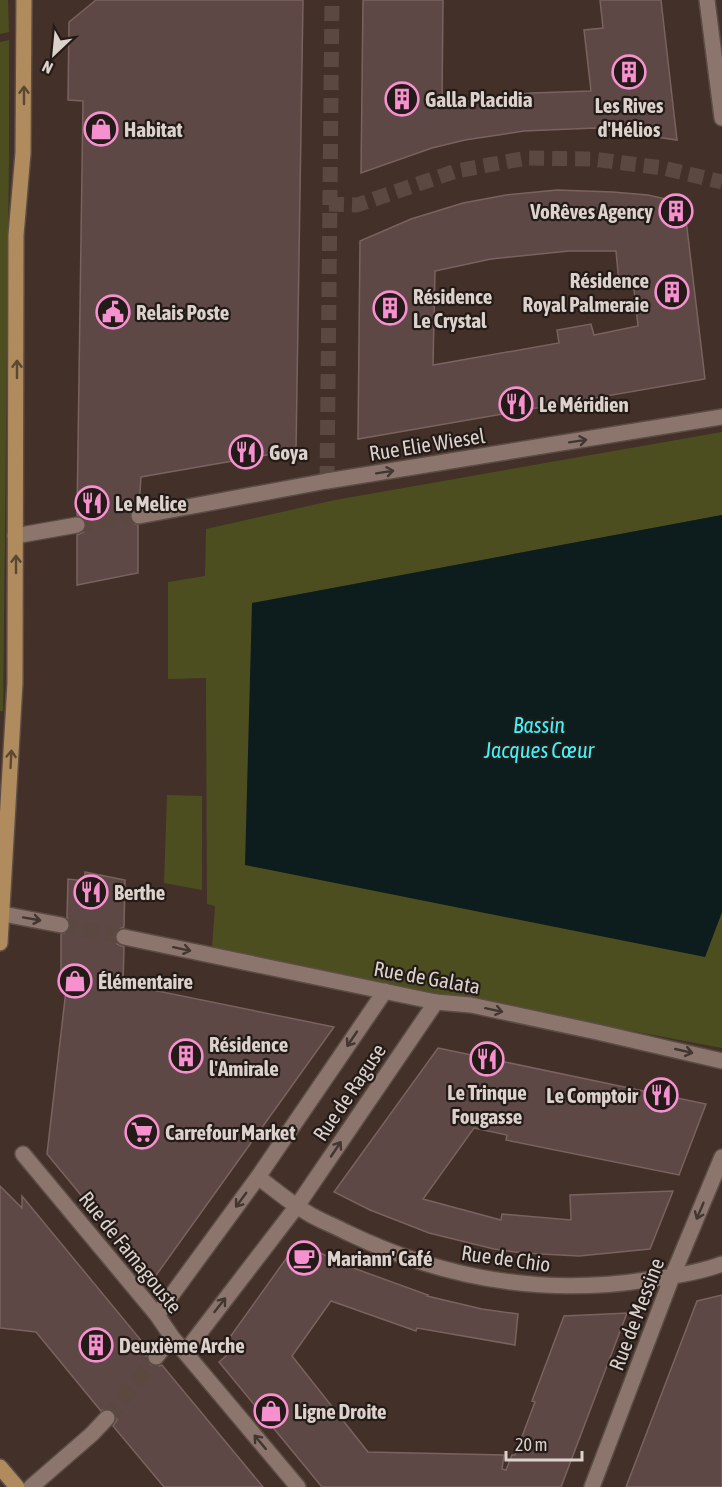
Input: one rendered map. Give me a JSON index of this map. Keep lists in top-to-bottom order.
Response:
{
  "streets": {
    "street": [
      "Rue Elie Wiesel",
      "Rue de Galata",
      "Rue de Raguse",
      "Rue de Famagouste",
      "Rue de Chio",
      "Rue de Messine"
    ]
  },
  "crossings": [
    ["Rue de Galata", "Rue de Raguse"],
    ["Rue de Raguse", "Rue de Famagouste"],
    ["Rue de Raguse", "Rue de Chio"],
    ["Rue de Chio", "Rue de Messine"]
  ],
  "one_way": [
    "Rue Elie Wiesel",
    "Rue de Galata",
    "Rue de Famagouste",
    "Rue de Messine"
  ],
  "water": ["Bassin Jacques Cœur"],
  "places": {
    "building": [
      "Les Rives d'Hélios",
      "Galla Placidia",
      "VoRêves Agency",
      "Résidence Royal Palmeraie",
      "Résidence Le Crystal",
      "Résidence l'Amirale",
      "Deuxième Arche"
    ],
    "shop": ["Habitat", "Élémentaire", "Ligne Droite"],
    "public building": ["Relais Poste"],
    "restaurant": [
      "Le Méridien",
      "Goya",
      "Le Melice",
      "Berthe",
      "Le Trinque Fougasse",
      "Le Comptoir"
    ],
    "supermarket": ["Carrefour Market"],
    "cafe": ["Mariann' Café"]
  },
  "scale_bar": "20 m",
  "north": "bottom left"
}
